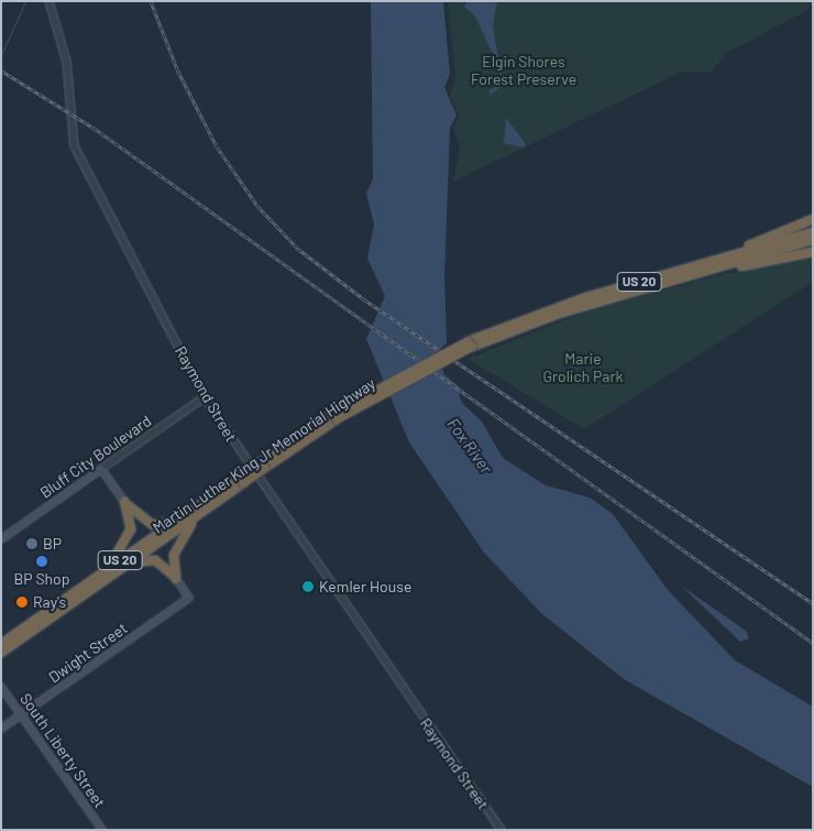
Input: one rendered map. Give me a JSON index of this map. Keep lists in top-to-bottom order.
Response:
{
  "streets": {
    "highway": ["US 20", "Martin Luther King Jr Memorial Highway"],
    "main road": ["Bluff City Boulevard", "Dwight Street", "South Liberty Street"],
    "street": ["Raymond Street"]
  },
  "crossings": [
    ["Raymond Street", "Bluff City Boulevard"],
    ["Dwight Street", "South Liberty Street"]
  ],
  "water": ["Fox River"],
  "parks": ["Elgin Shores Forest Preserve", "Marie Grolich Park"],
  "places": [
    "BP",
    "BP Shop",
    "Kemler House",
    "Ray's"
  ]
}
